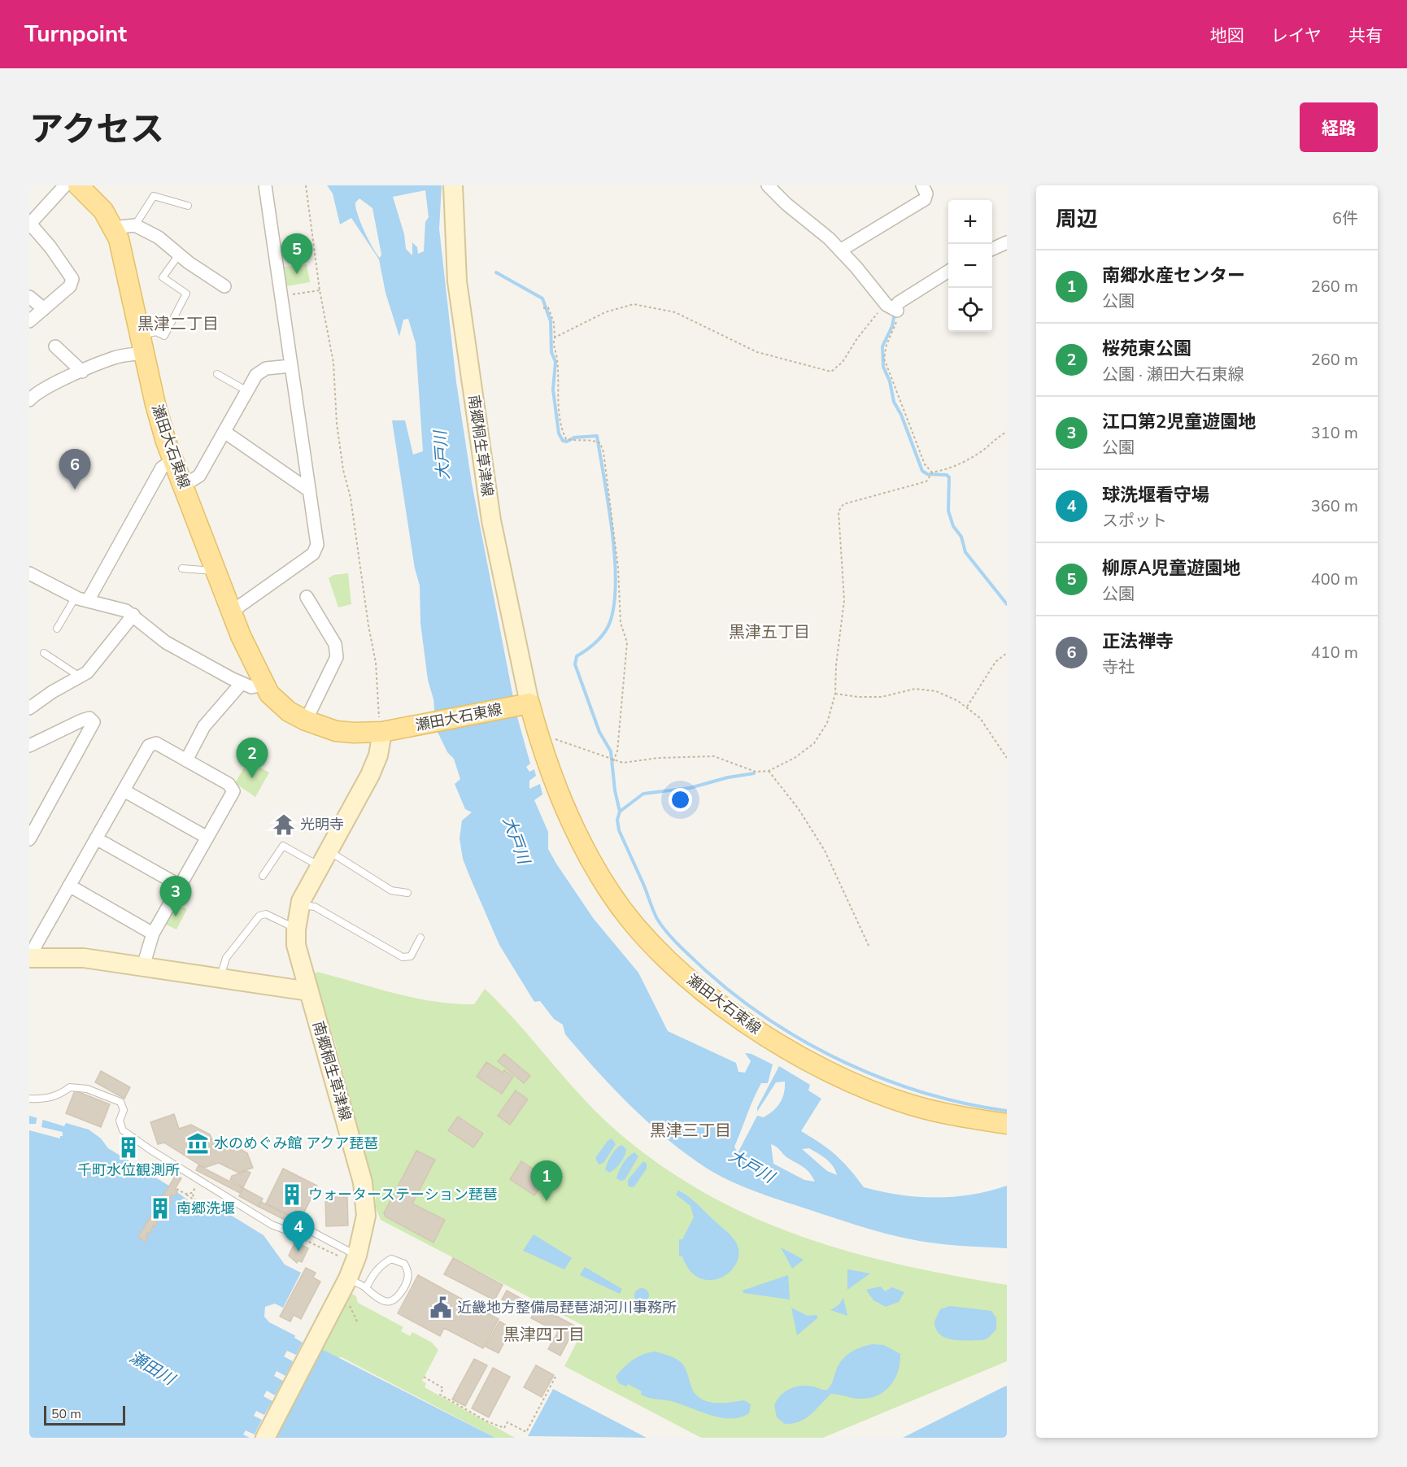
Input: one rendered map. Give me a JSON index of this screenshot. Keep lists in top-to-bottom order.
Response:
{
  "streets": {
    "main road": ["南郷桐生草津線", "瀬田大石東線"]
  },
  "crossings": [
    ["南郷桐生草津線", "瀬田大石東線"]
  ],
  "districts": [
    "黒津二丁目",
    "黒津五丁目",
    "黒津三丁目",
    "黒津四丁目"
  ],
  "water": ["大戸川", "瀬田川"],
  "places": {
    "temple": ["光明寺"],
    "museum": ["水のめぐみ館 アクア琵琶"],
    "building": ["千町水位観測所", "ウォーターステーション琵琶", "南郷洗堰"],
    "public building": ["近畿地方整備局琵琶湖河川事務所"]
  },
  "scale_bar": "50 m",
  "page": {
    "header": "Turnpoint",
    "nav": ["地図", "レイヤ", "共有"],
    "title": "アクセス",
    "buttons": "経路",
    "heading": ["周辺", "6件"],
    "map_buttons": ["+", "−"],
    "pins": [
      "5",
      "6",
      "2",
      "3",
      "1",
      "4"
    ],
    "list": [
      {
        "mark": "1",
        "name": "南郷水産センター",
        "note": "公園",
        "value": "260 m"
      },
      {
        "mark": "2",
        "name": "桜苑東公園",
        "note": "公園 · 瀬田大石東線",
        "value": "260 m"
      },
      {
        "mark": "3",
        "name": "江口第2児童遊園地",
        "note": "公園",
        "value": "310 m"
      },
      {
        "mark": "4",
        "name": "球洗堰看守場",
        "note": "スポット",
        "value": "360 m"
      },
      {
        "mark": "5",
        "name": "柳原A児童遊園地",
        "note": "公園",
        "value": "400 m"
      },
      {
        "mark": "6",
        "name": "正法禅寺",
        "note": "寺社",
        "value": "410 m"
      }
    ],
    "scale": "50 m"
  }
}
